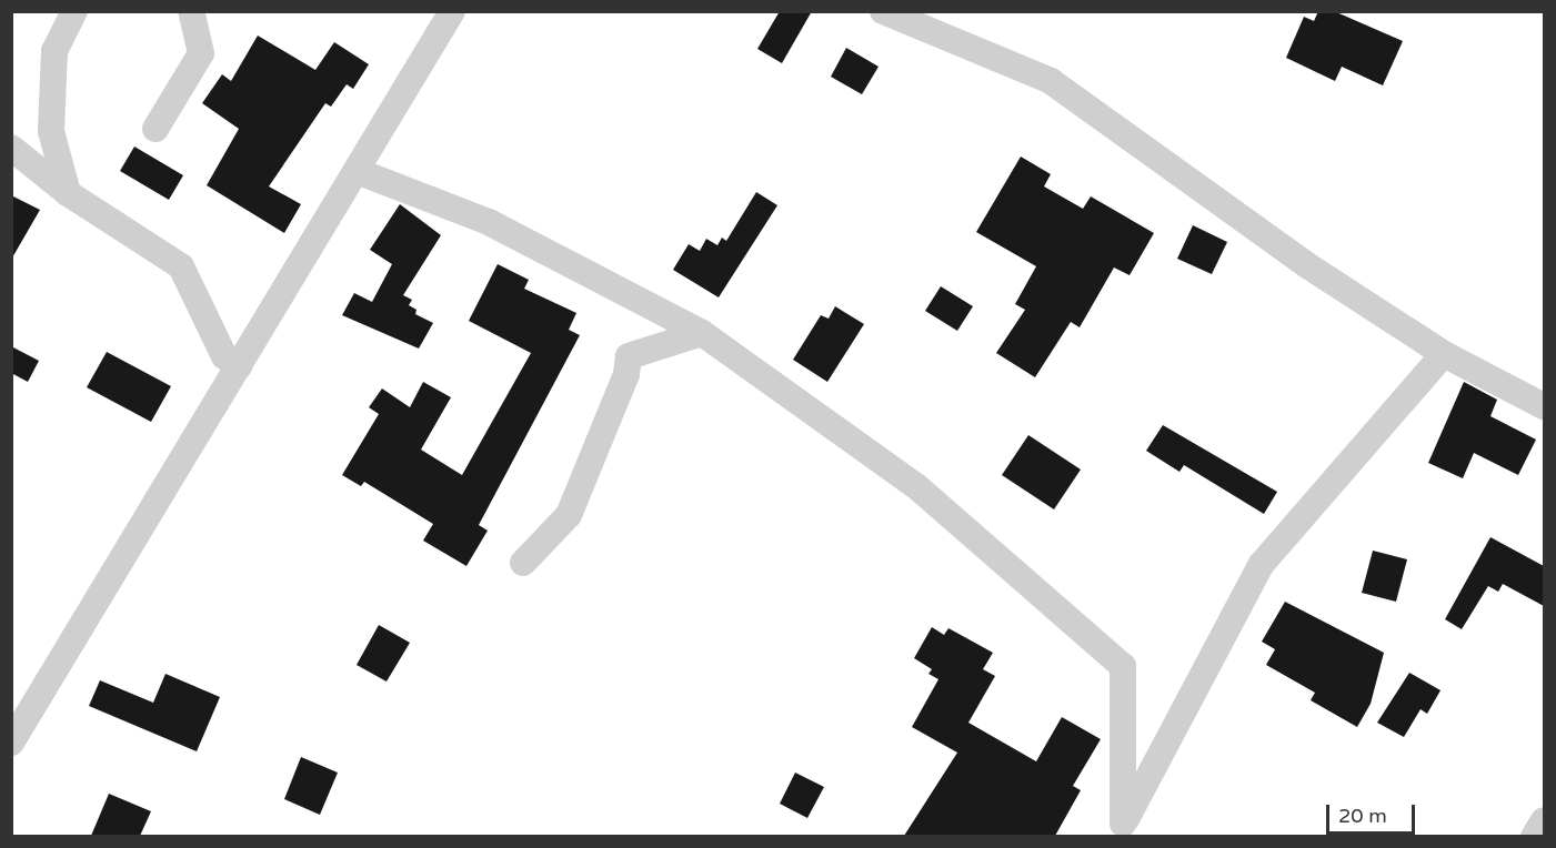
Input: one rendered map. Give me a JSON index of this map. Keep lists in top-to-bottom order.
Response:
{
  "scale_bar": "20 m"
}
